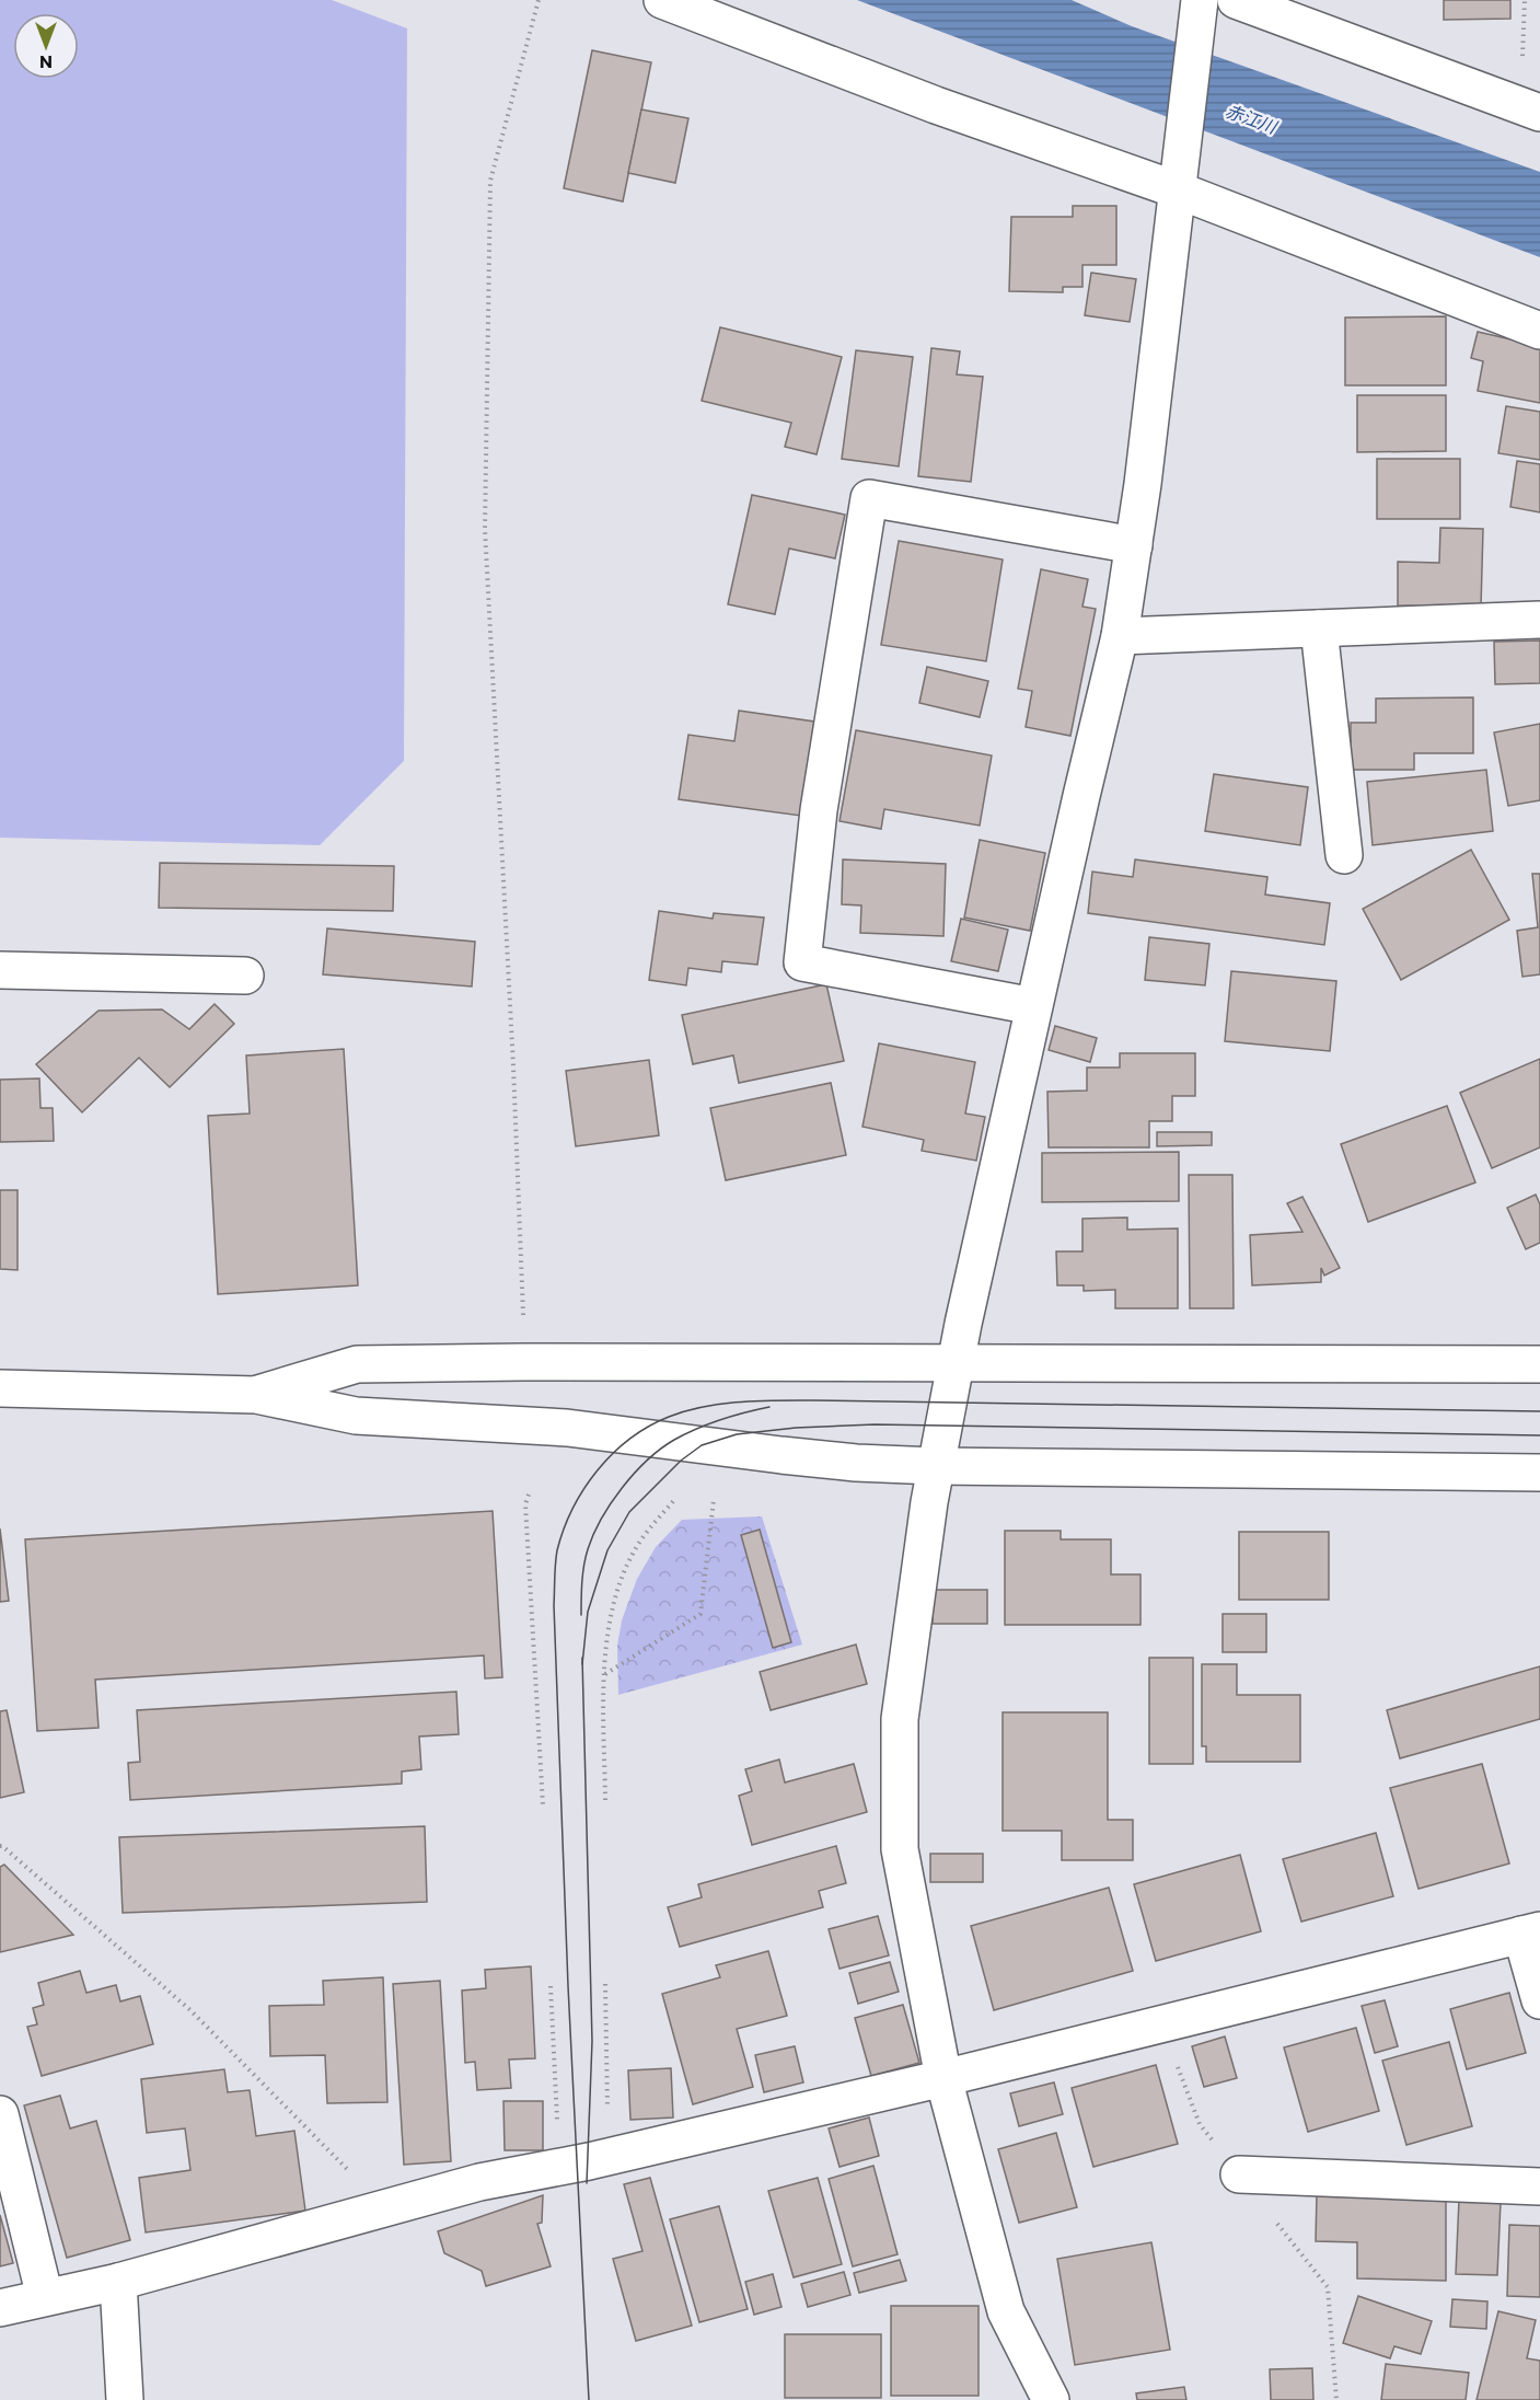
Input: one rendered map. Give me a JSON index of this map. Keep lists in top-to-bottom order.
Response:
{
  "water": ["赤江川"],
  "north": "bottom"
}
